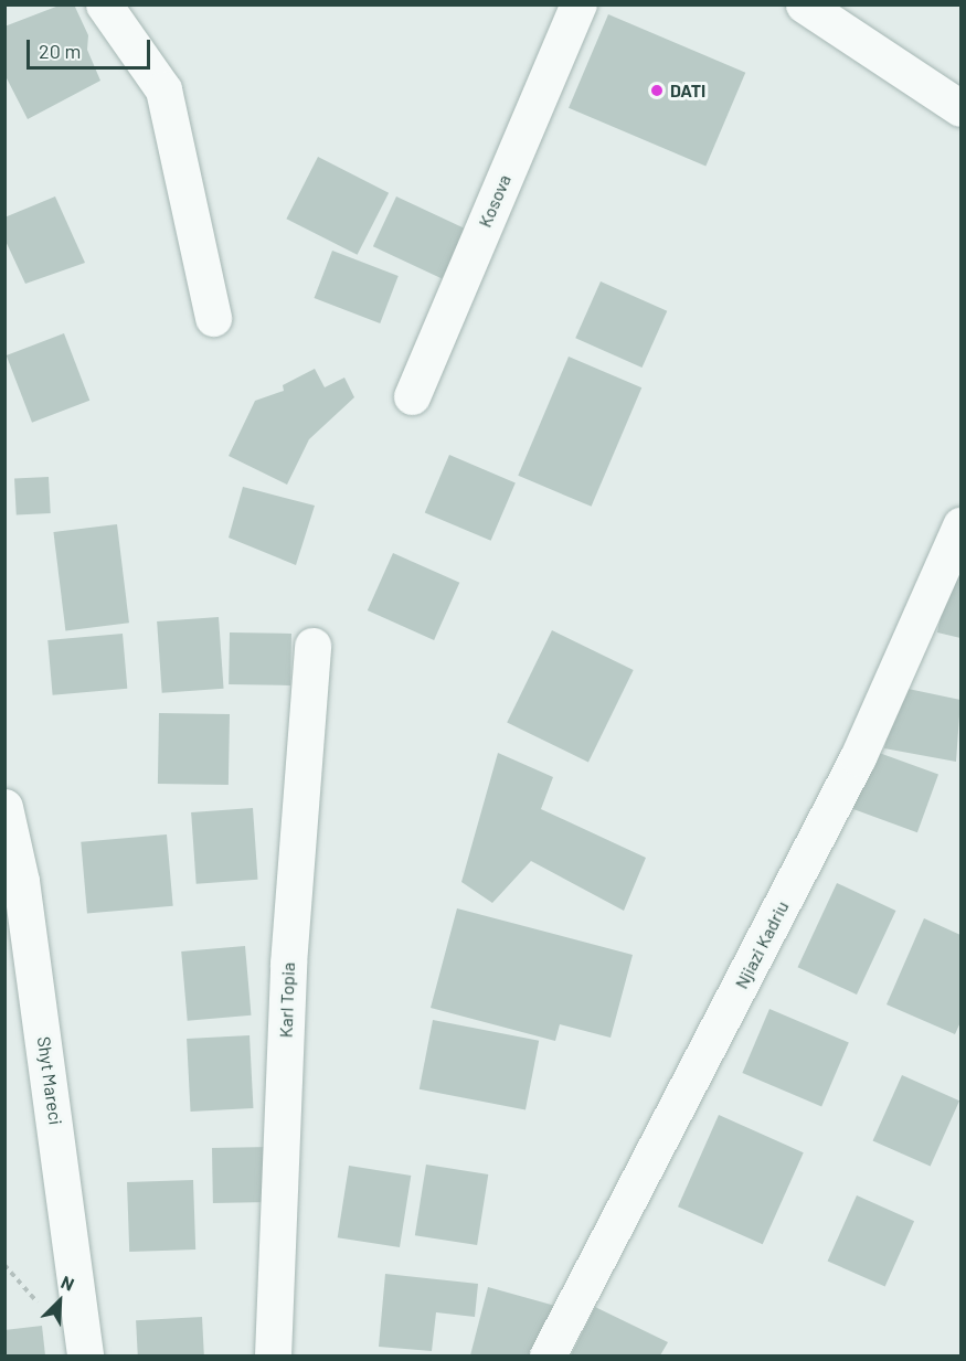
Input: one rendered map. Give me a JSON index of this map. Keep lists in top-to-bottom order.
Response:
{
  "streets": {
    "street": [
      "Kosova",
      "Njiazi Kadriu",
      "Karl Topia",
      "Shyt Mareci"
    ]
  },
  "places": ["DATI"],
  "scale_bar": "20 m",
  "north": "top right"
}
